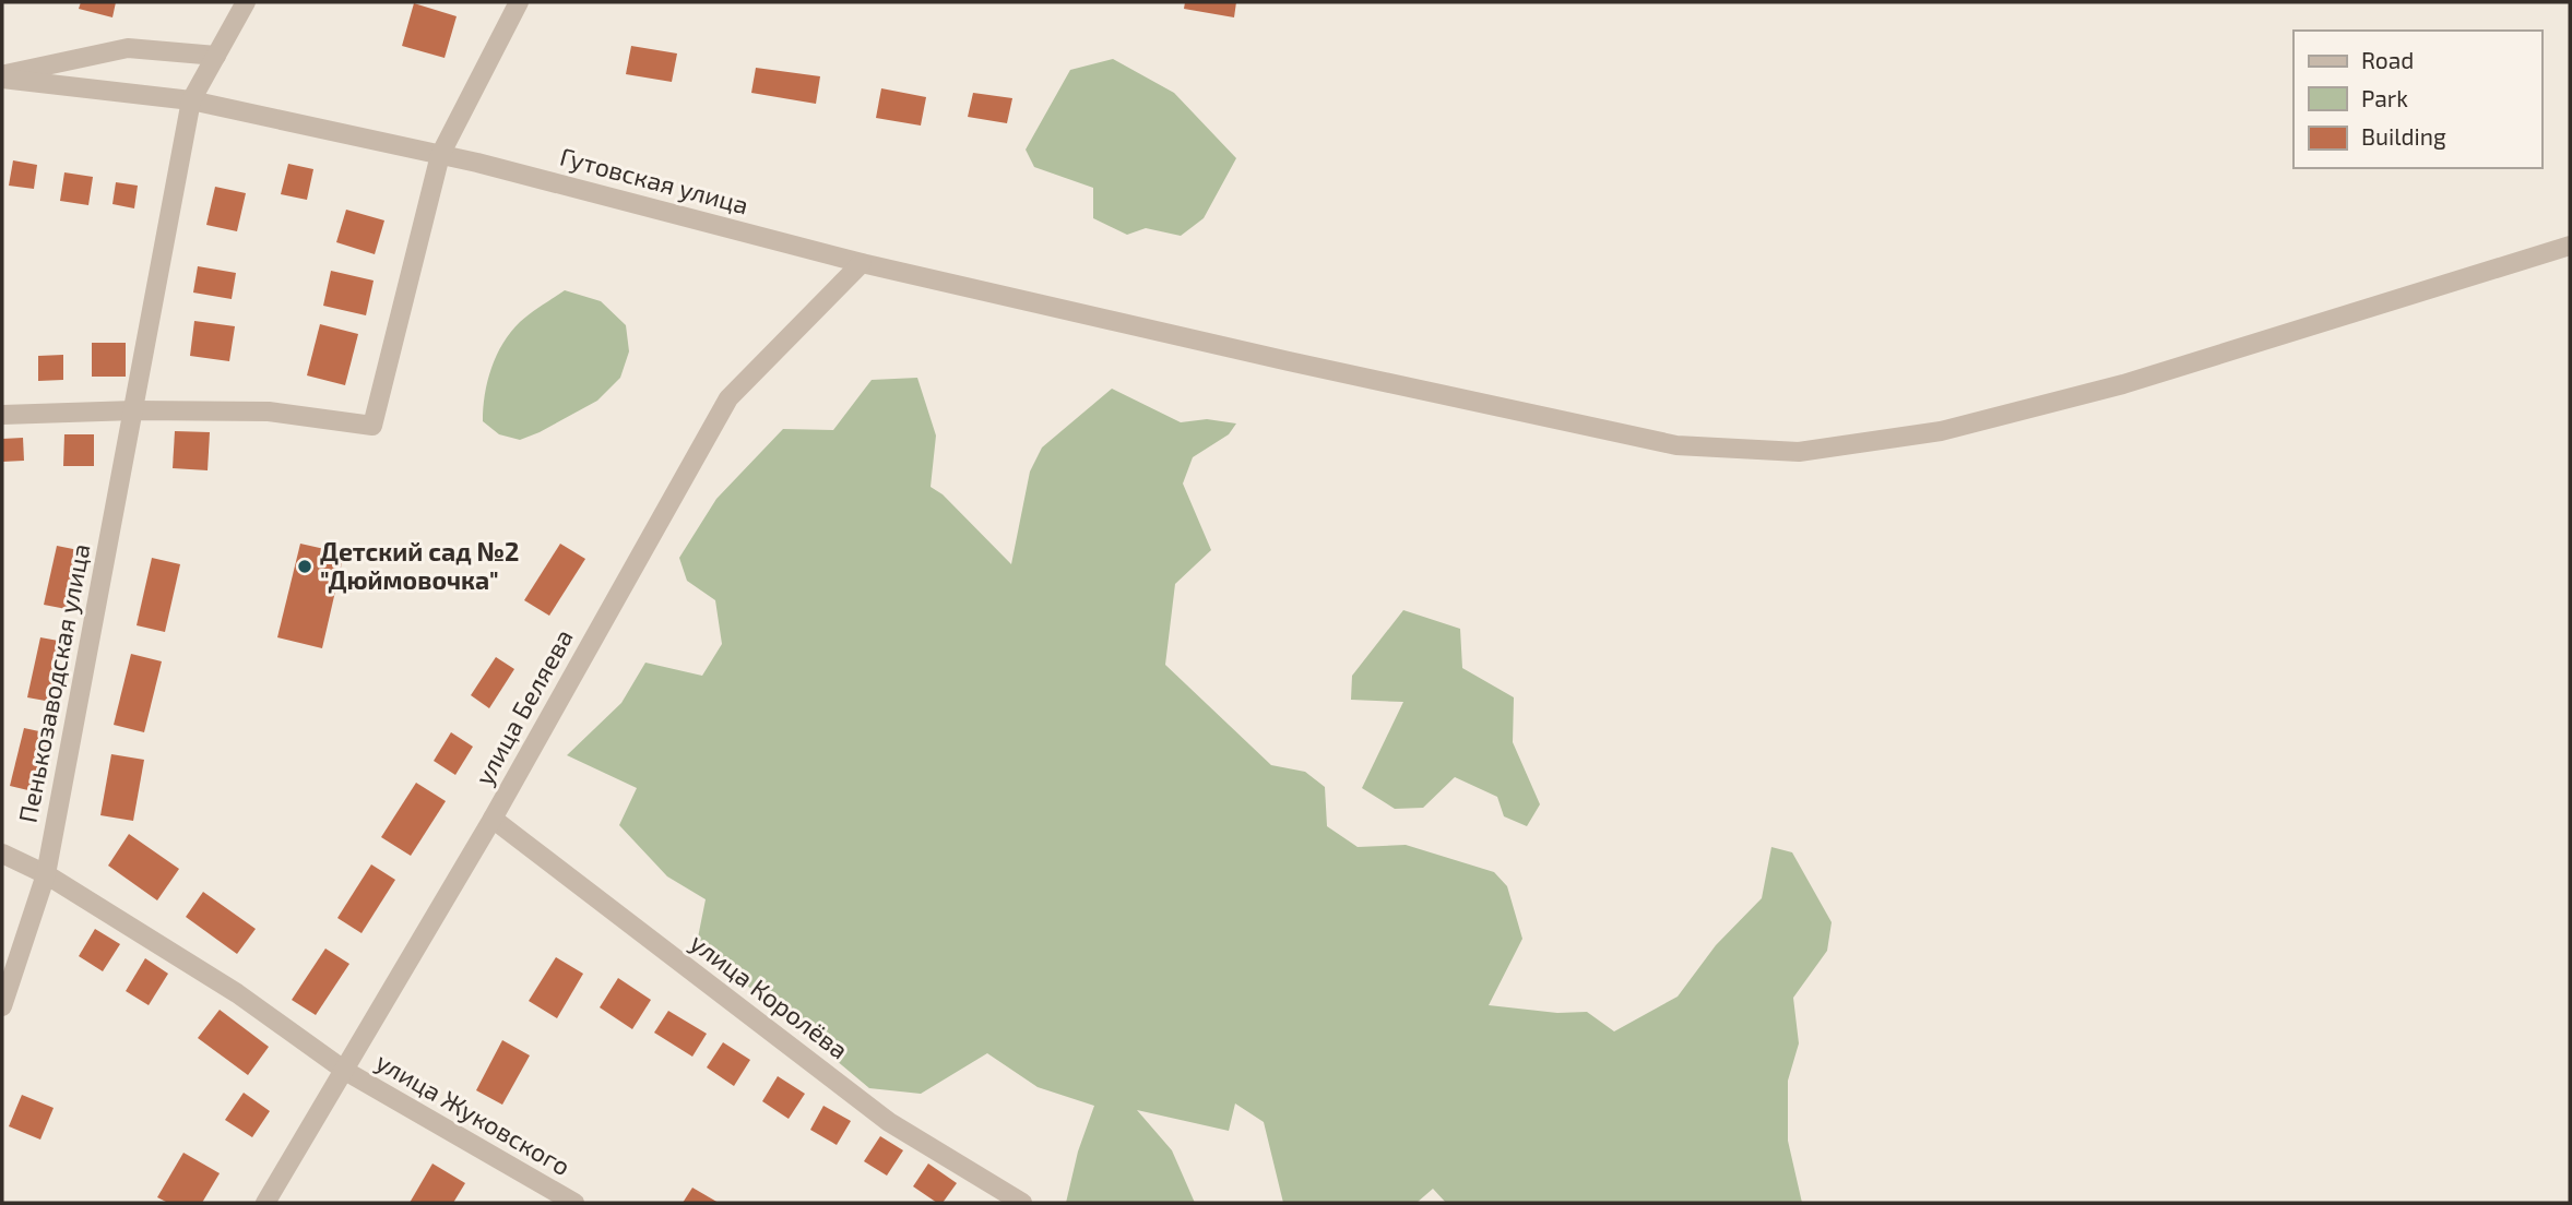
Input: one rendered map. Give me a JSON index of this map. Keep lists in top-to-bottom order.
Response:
{
  "streets": {
    "street": [
      "Гутовская улица",
      "Пенькозаводская улица",
      "улица Беляева",
      "улица Королёва",
      "улица Жуковского"
    ]
  },
  "crossings": [
    ["Гутовская улица", "Пенькозаводская улица"],
    ["Гутовская улица", "улица Беляева"],
    ["Пенькозаводская улица", "улица Жуковского"],
    ["улица Беляева", "улица Королёва"],
    ["улица Беляева", "улица Жуковского"]
  ],
  "places": ["Детский сад №2 \"Дюймовочка\""],
  "legend": ["Road", "Park", "Building"]
}
